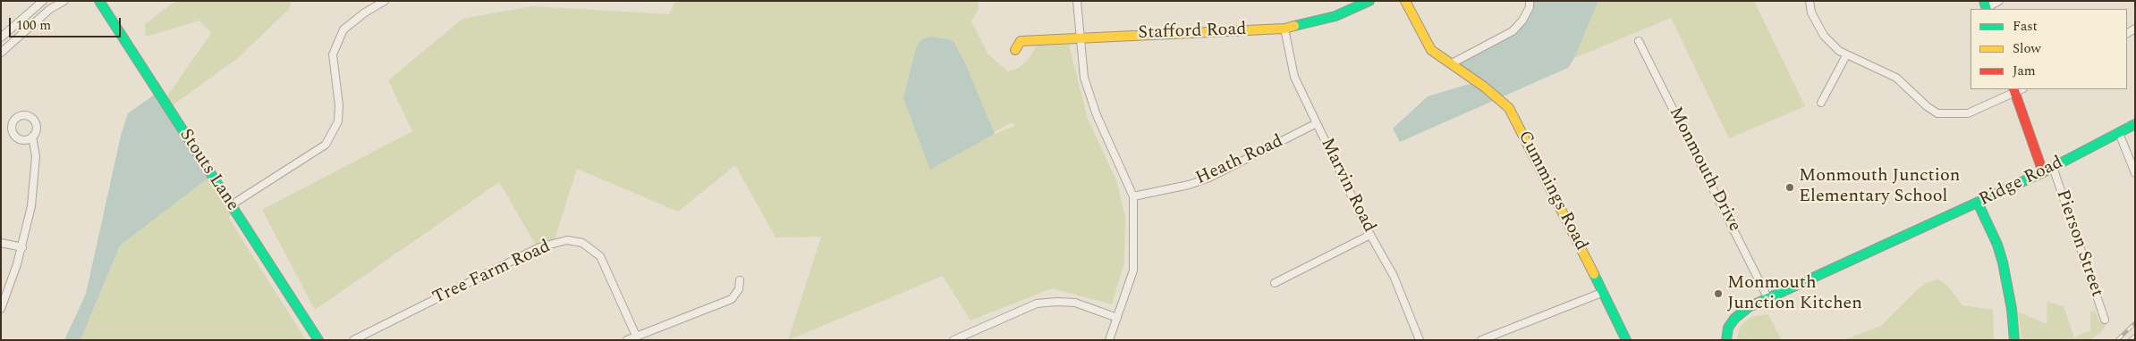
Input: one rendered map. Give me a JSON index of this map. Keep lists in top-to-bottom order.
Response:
{
  "streets": {
    "street": [
      "Stafford Road",
      "Heath Road",
      "Monmouth Drive",
      "Stouts Lane",
      "Ridge Road",
      "Marvin Road",
      "Cummings Road",
      "Pierson Street",
      "Tree Farm Road"
    ]
  },
  "crossings": [
    ["Stafford Road", "Marvin Road"],
    ["Heath Road", "Marvin Road"],
    ["Monmouth Drive", "Ridge Road"],
    ["Ridge Road", "Pierson Street"]
  ],
  "places": ["Monmouth Junction Elementary School", "Monmouth Junction Kitchen"],
  "legend": ["Fast", "Slow", "Jam"],
  "scale_bar": "100 m"
}
